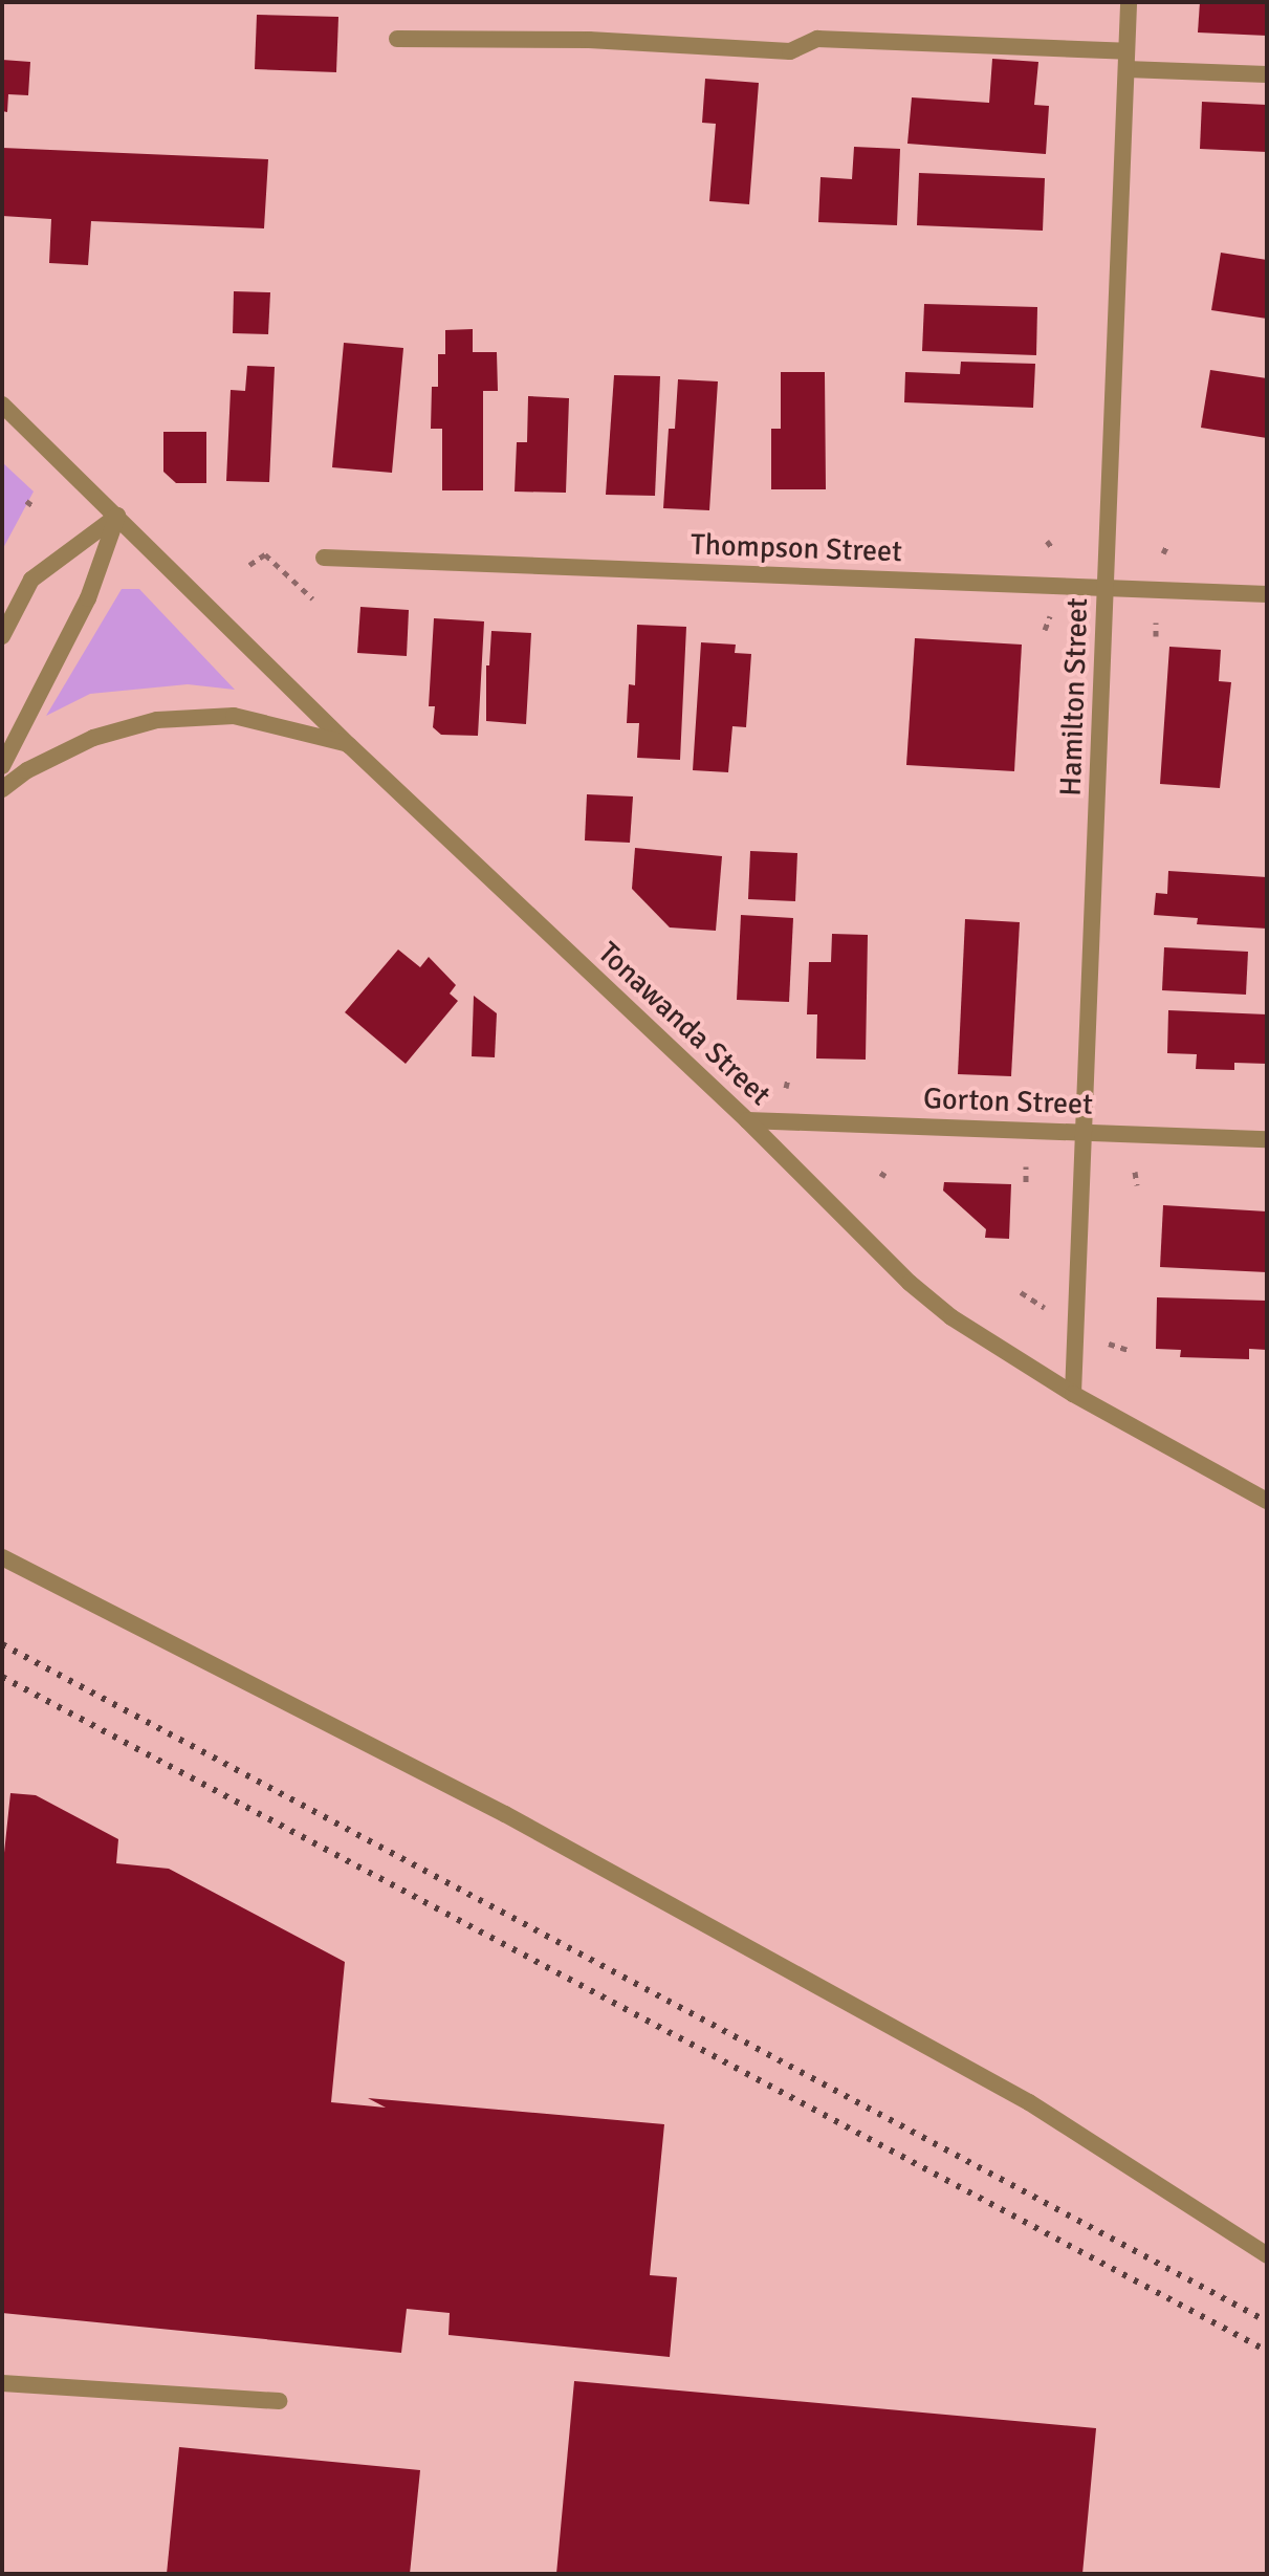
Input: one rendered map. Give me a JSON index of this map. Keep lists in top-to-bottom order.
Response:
{
  "streets": {
    "street": [
      "Thompson Street",
      "Hamilton Street",
      "Tonawanda Street",
      "Gorton Street"
    ]
  },
  "crossings": [
    ["Thompson Street", "Hamilton Street"],
    ["Hamilton Street", "Tonawanda Street"],
    ["Hamilton Street", "Gorton Street"],
    ["Tonawanda Street", "Gorton Street"]
  ]
}
